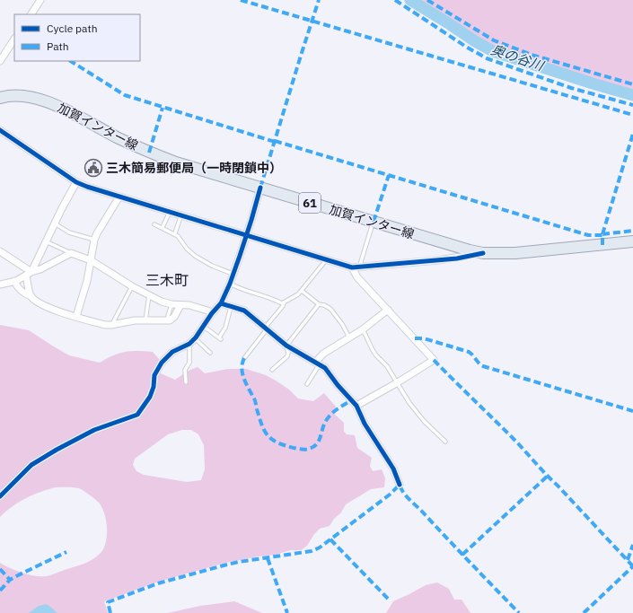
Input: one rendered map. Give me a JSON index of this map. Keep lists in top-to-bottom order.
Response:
{
  "streets": {
    "main road": ["加賀インター線", "61"]
  },
  "districts": ["三木町"],
  "water": ["奥の谷川"],
  "places": {
    "public building": ["三木簡易郵便局（一時閉鎖中）"]
  },
  "legend": ["Cycle path", "Path"]
}
